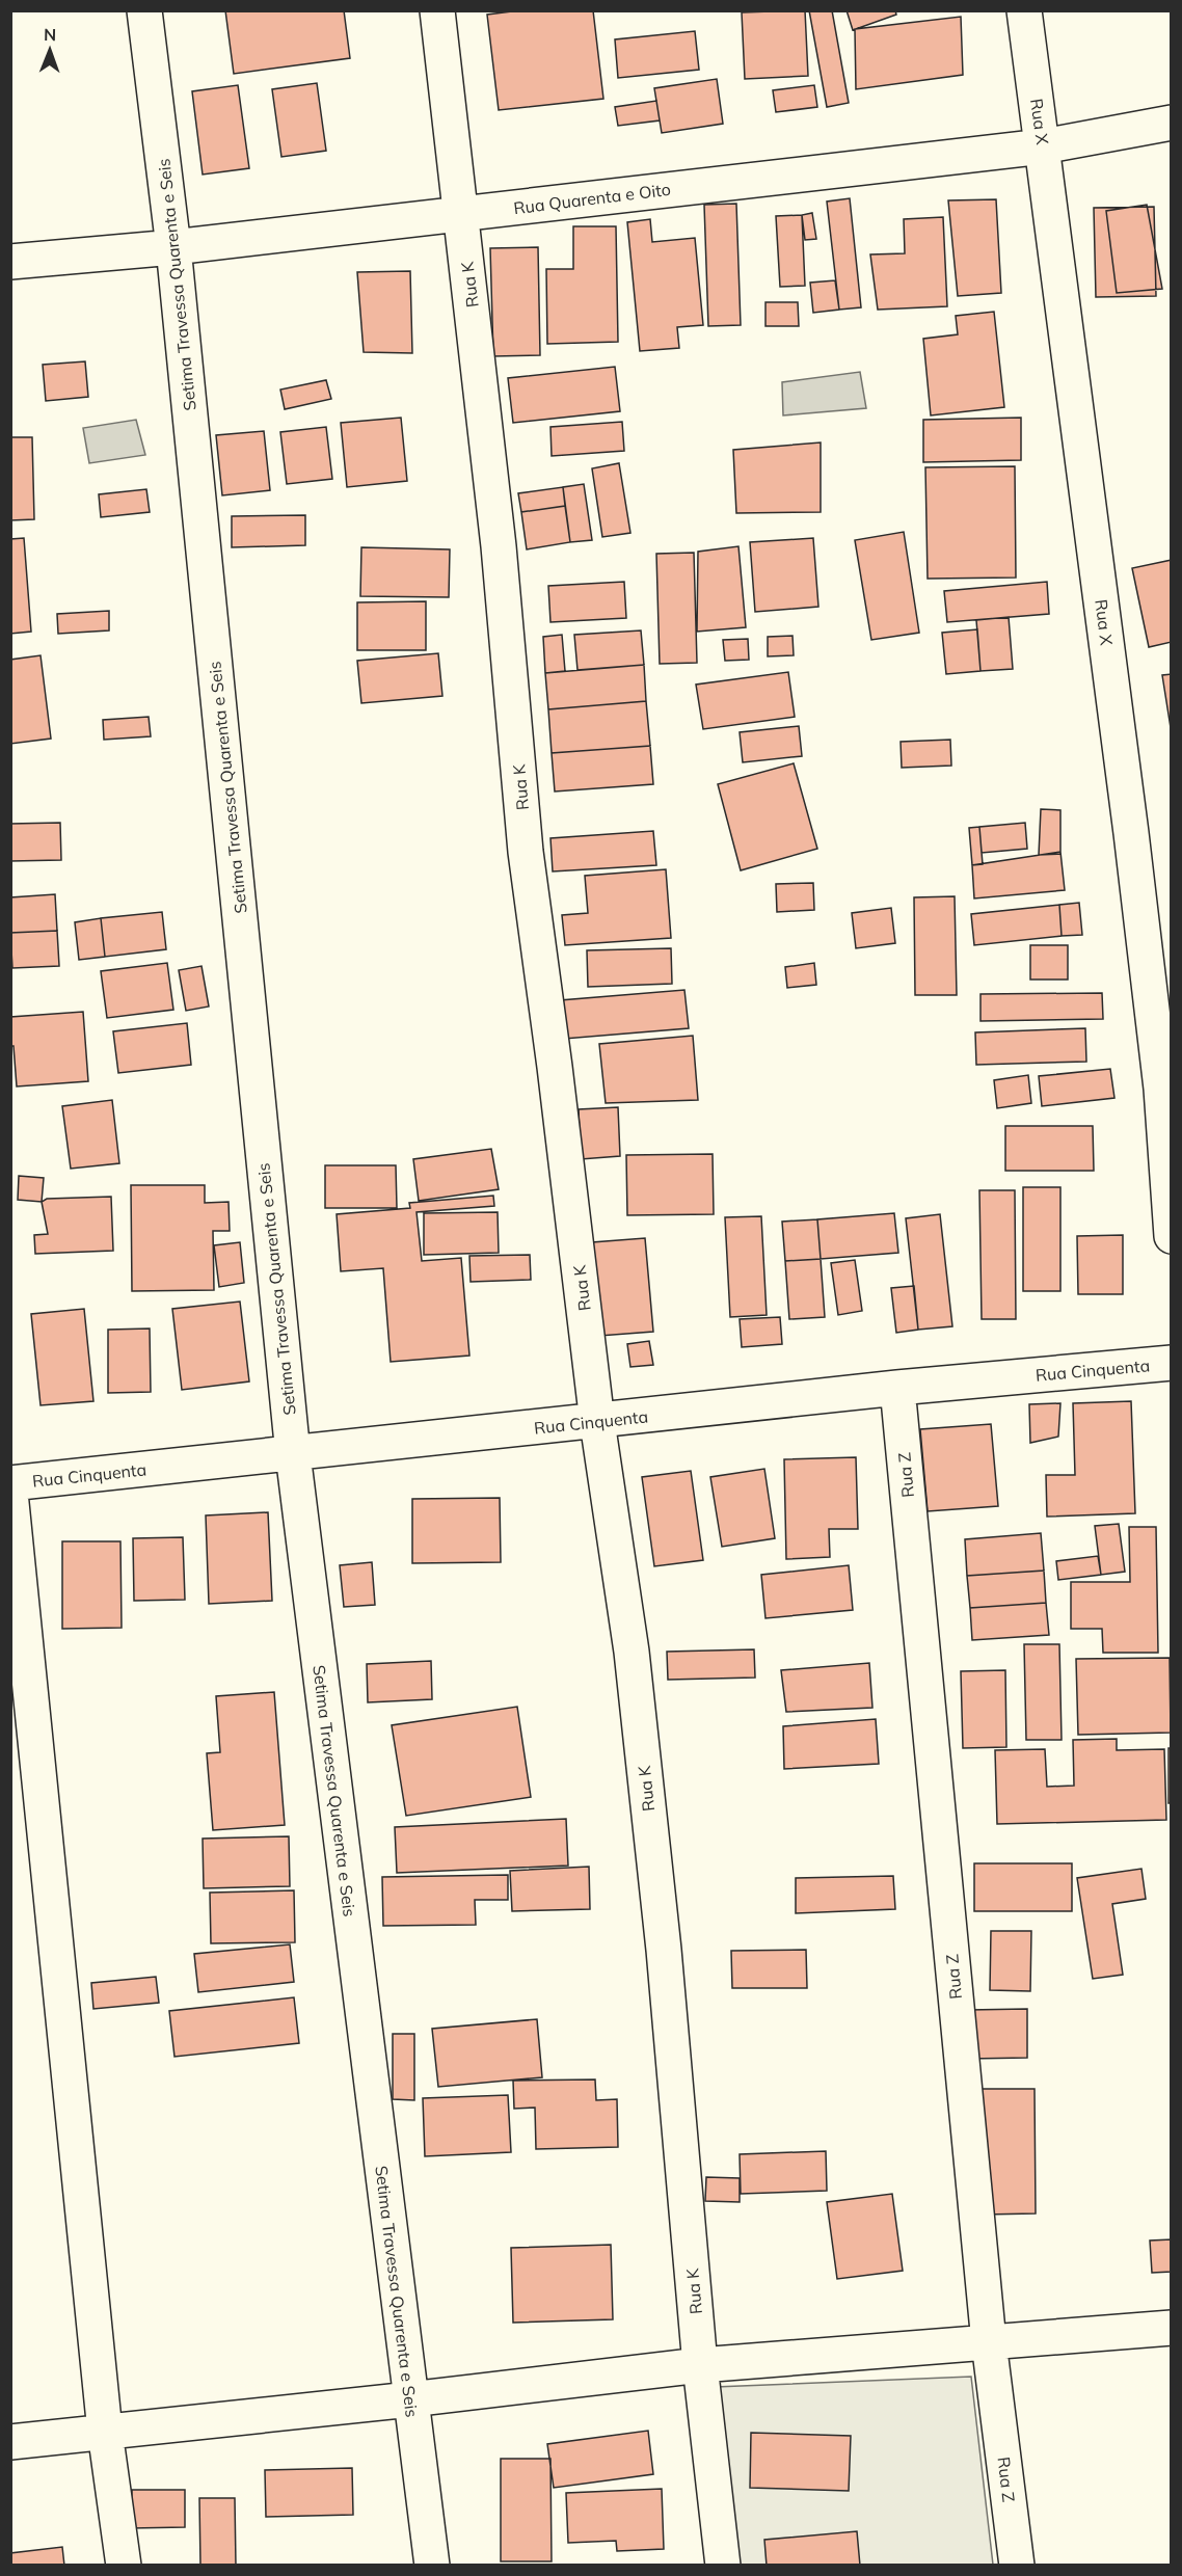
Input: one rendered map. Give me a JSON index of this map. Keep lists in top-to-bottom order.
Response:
{
  "streets": {
    "street": [
      "Rua X",
      "Rua Quarenta e Oito",
      "Setima Travessa Quarenta e Seis",
      "Rua K",
      "Rua Cinquenta",
      "Rua Z"
    ]
  },
  "crossings": [
    ["Rua X", "Rua Quarenta e Oito"],
    ["Rua Quarenta e Oito", "Setima Travessa Quarenta e Seis"],
    ["Rua Quarenta e Oito", "Rua K"],
    ["Setima Travessa Quarenta e Seis", "Rua Cinquenta"],
    ["Rua K", "Rua Cinquenta"],
    ["Rua Cinquenta", "Rua Z"]
  ],
  "north": "top"
}
